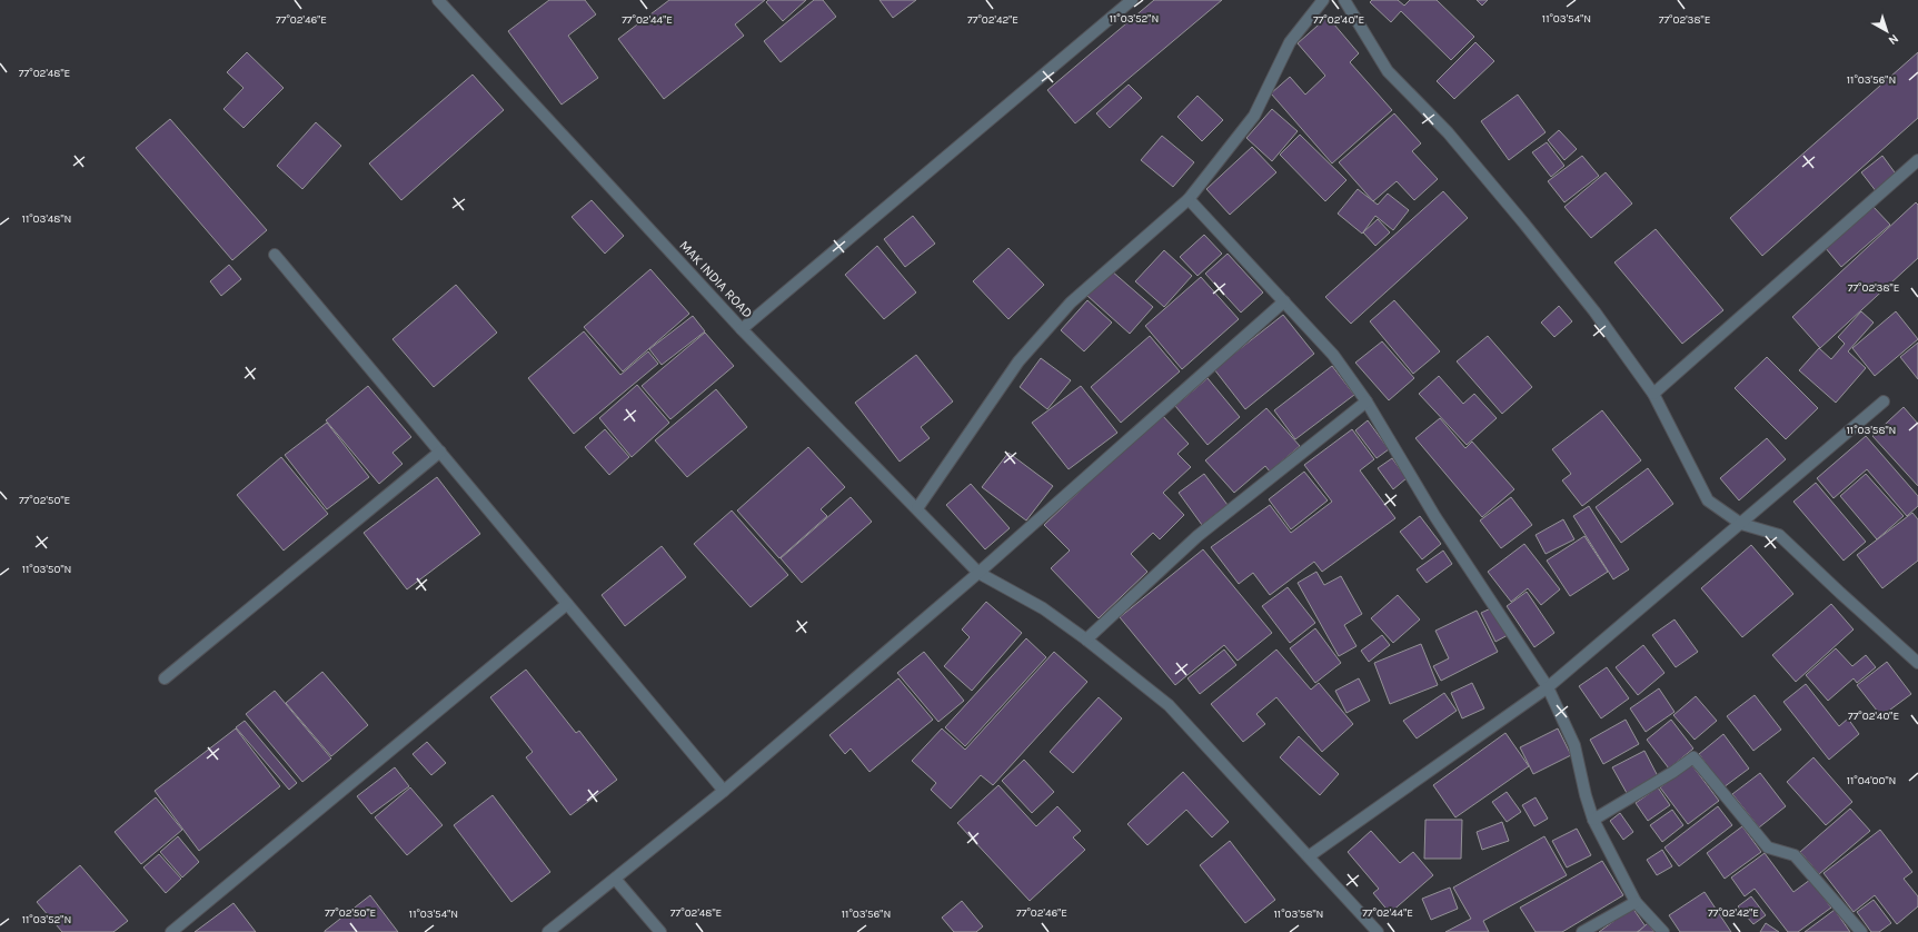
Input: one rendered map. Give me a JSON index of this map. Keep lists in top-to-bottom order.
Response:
{
  "streets": {
    "street": ["MAK INDIA ROAD"]
  },
  "north": "bottom right",
  "coordinates": [
    "11°03'52\"N",
    "11°03'54\"N",
    "77°02'46\"E",
    "77°02'44\"E",
    "77°02'42\"E",
    "77°02'40\"E",
    "77°02'38\"E",
    "77°02'48\"E",
    "11°03'56\"N",
    "11°03'48\"N",
    "11°03'58\"N",
    "77°02'50\"E",
    "11°03'50\"N",
    "11°04'00\"N"
  ]
}
